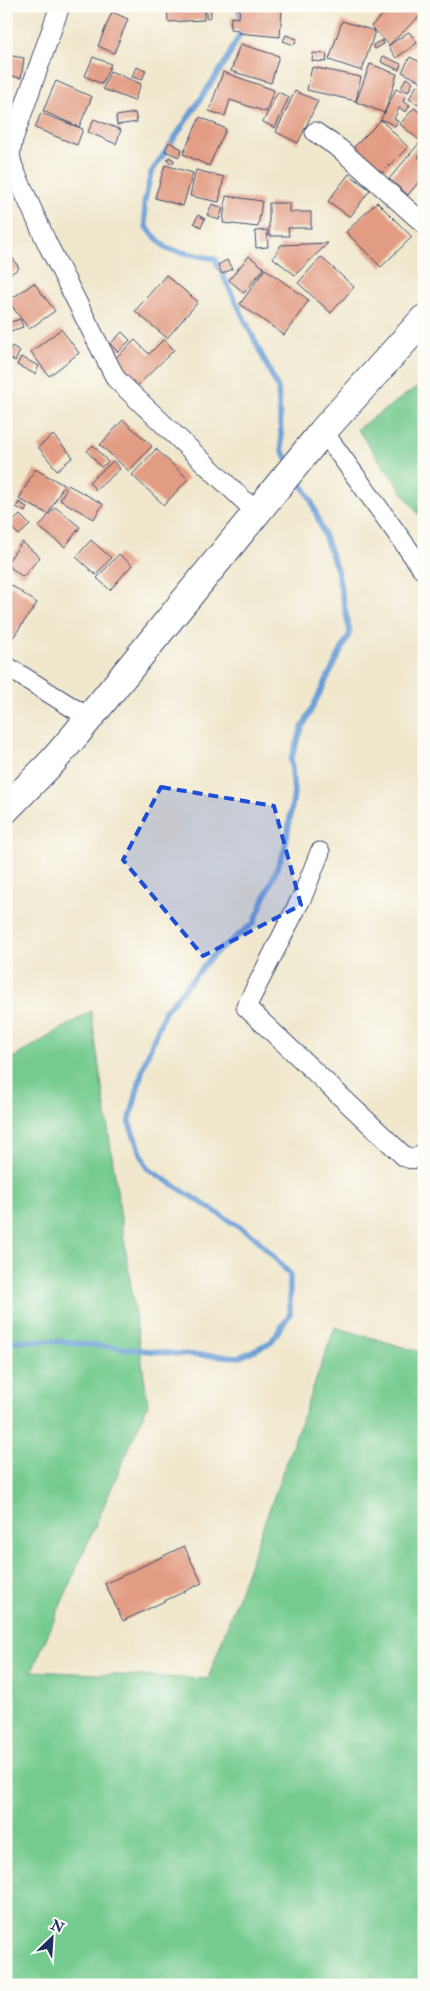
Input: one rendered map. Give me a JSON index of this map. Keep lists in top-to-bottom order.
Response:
{
  "north": "top right"
}
